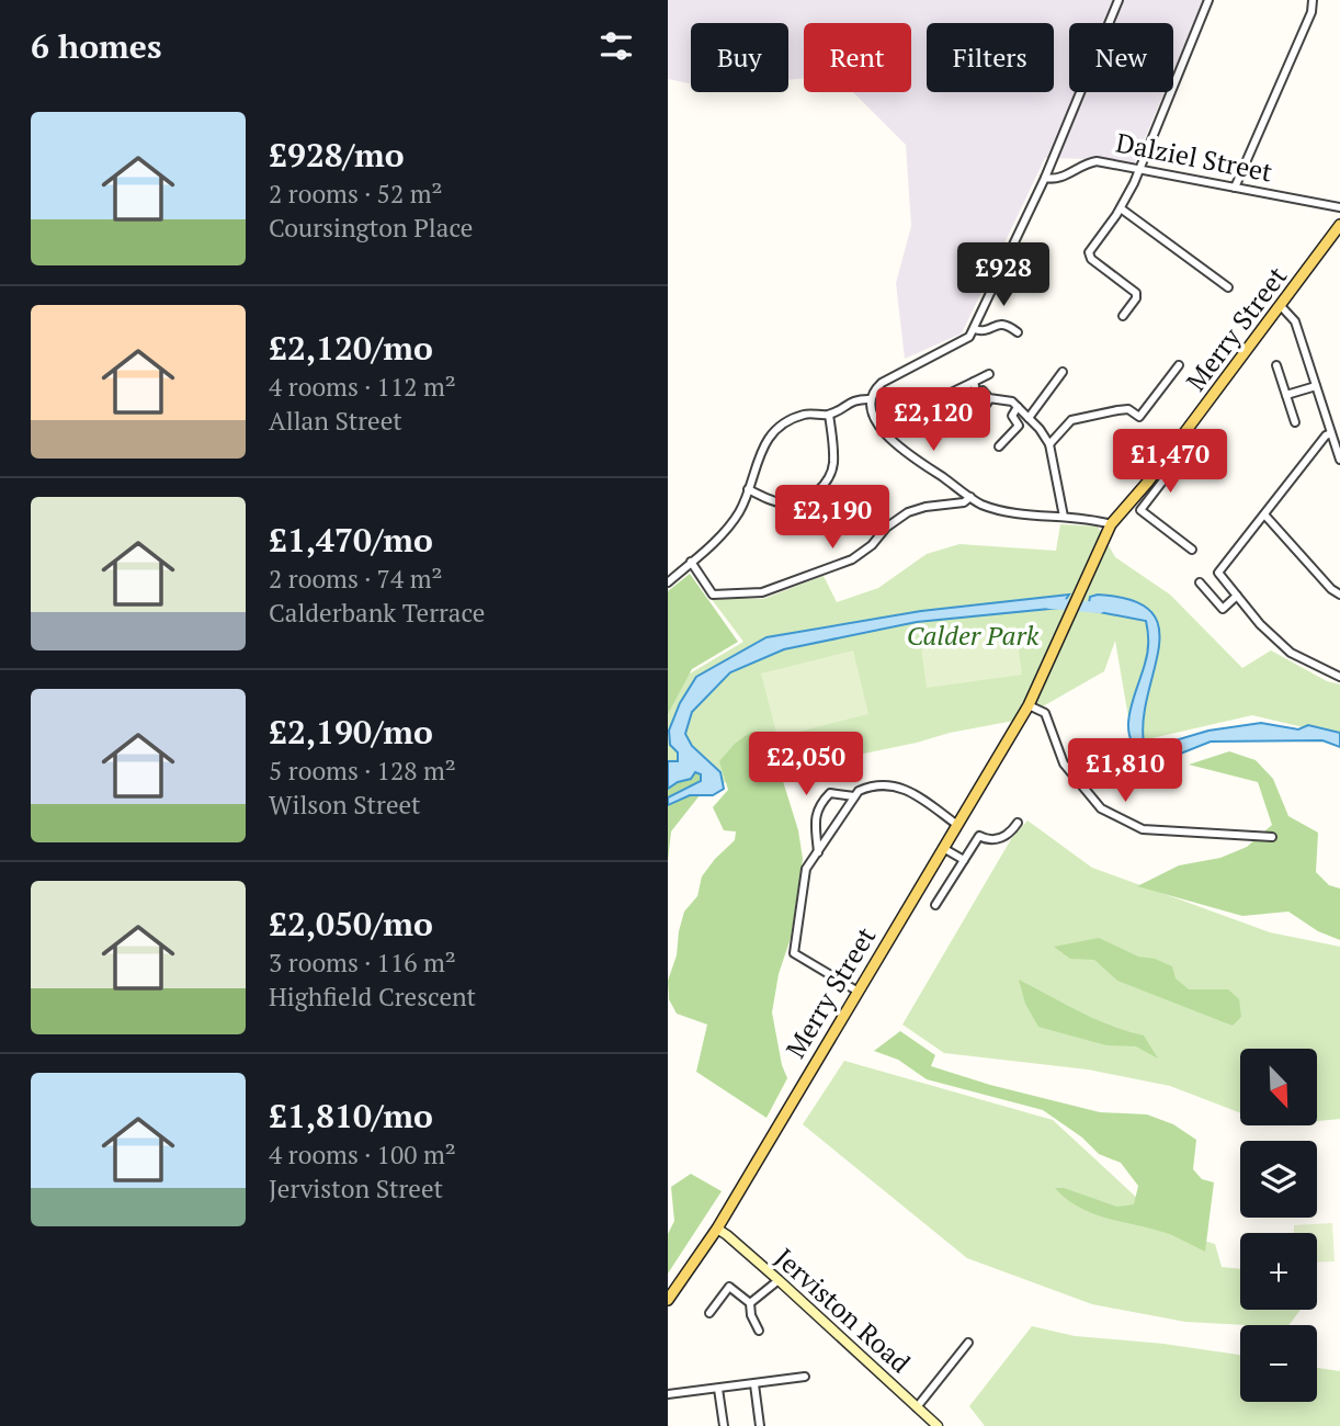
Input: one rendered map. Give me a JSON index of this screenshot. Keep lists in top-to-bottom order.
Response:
{
  "streets": {
    "main road": ["Merry Street", "Jerviston Road"],
    "street": ["Dalziel Street"]
  },
  "crossings": [
    ["Merry Street", "Jerviston Road"]
  ],
  "parks": ["Calder Park"],
  "north": "bottom right",
  "page": {
    "heading": "6 homes",
    "chip": [
      "Buy",
      "Rent",
      "Filters",
      "New"
    ],
    "list": [
      {
        "name": "£928/mo",
        "note": "2 rooms · 52 m² · Coursington Place"
      },
      {
        "name": "£2,120/mo",
        "note": "4 rooms · 112 m² · Allan Street"
      },
      {
        "name": "£1,470/mo",
        "note": "2 rooms · 74 m² · Calderbank Terrace"
      },
      {
        "name": "£2,190/mo",
        "note": "5 rooms · 128 m² · Wilson Street"
      },
      {
        "name": "£2,050/mo",
        "note": "3 rooms · 116 m² · Highfield Crescent"
      },
      {
        "name": "£1,810/mo",
        "note": "4 rooms · 100 m² · Jerviston Street"
      }
    ],
    "price": [
      "£928",
      "£2,120",
      "£1,470",
      "£2,190",
      "£2,050",
      "£1,810"
    ],
    "map_buttons": ["+", "−"]
  }
}
